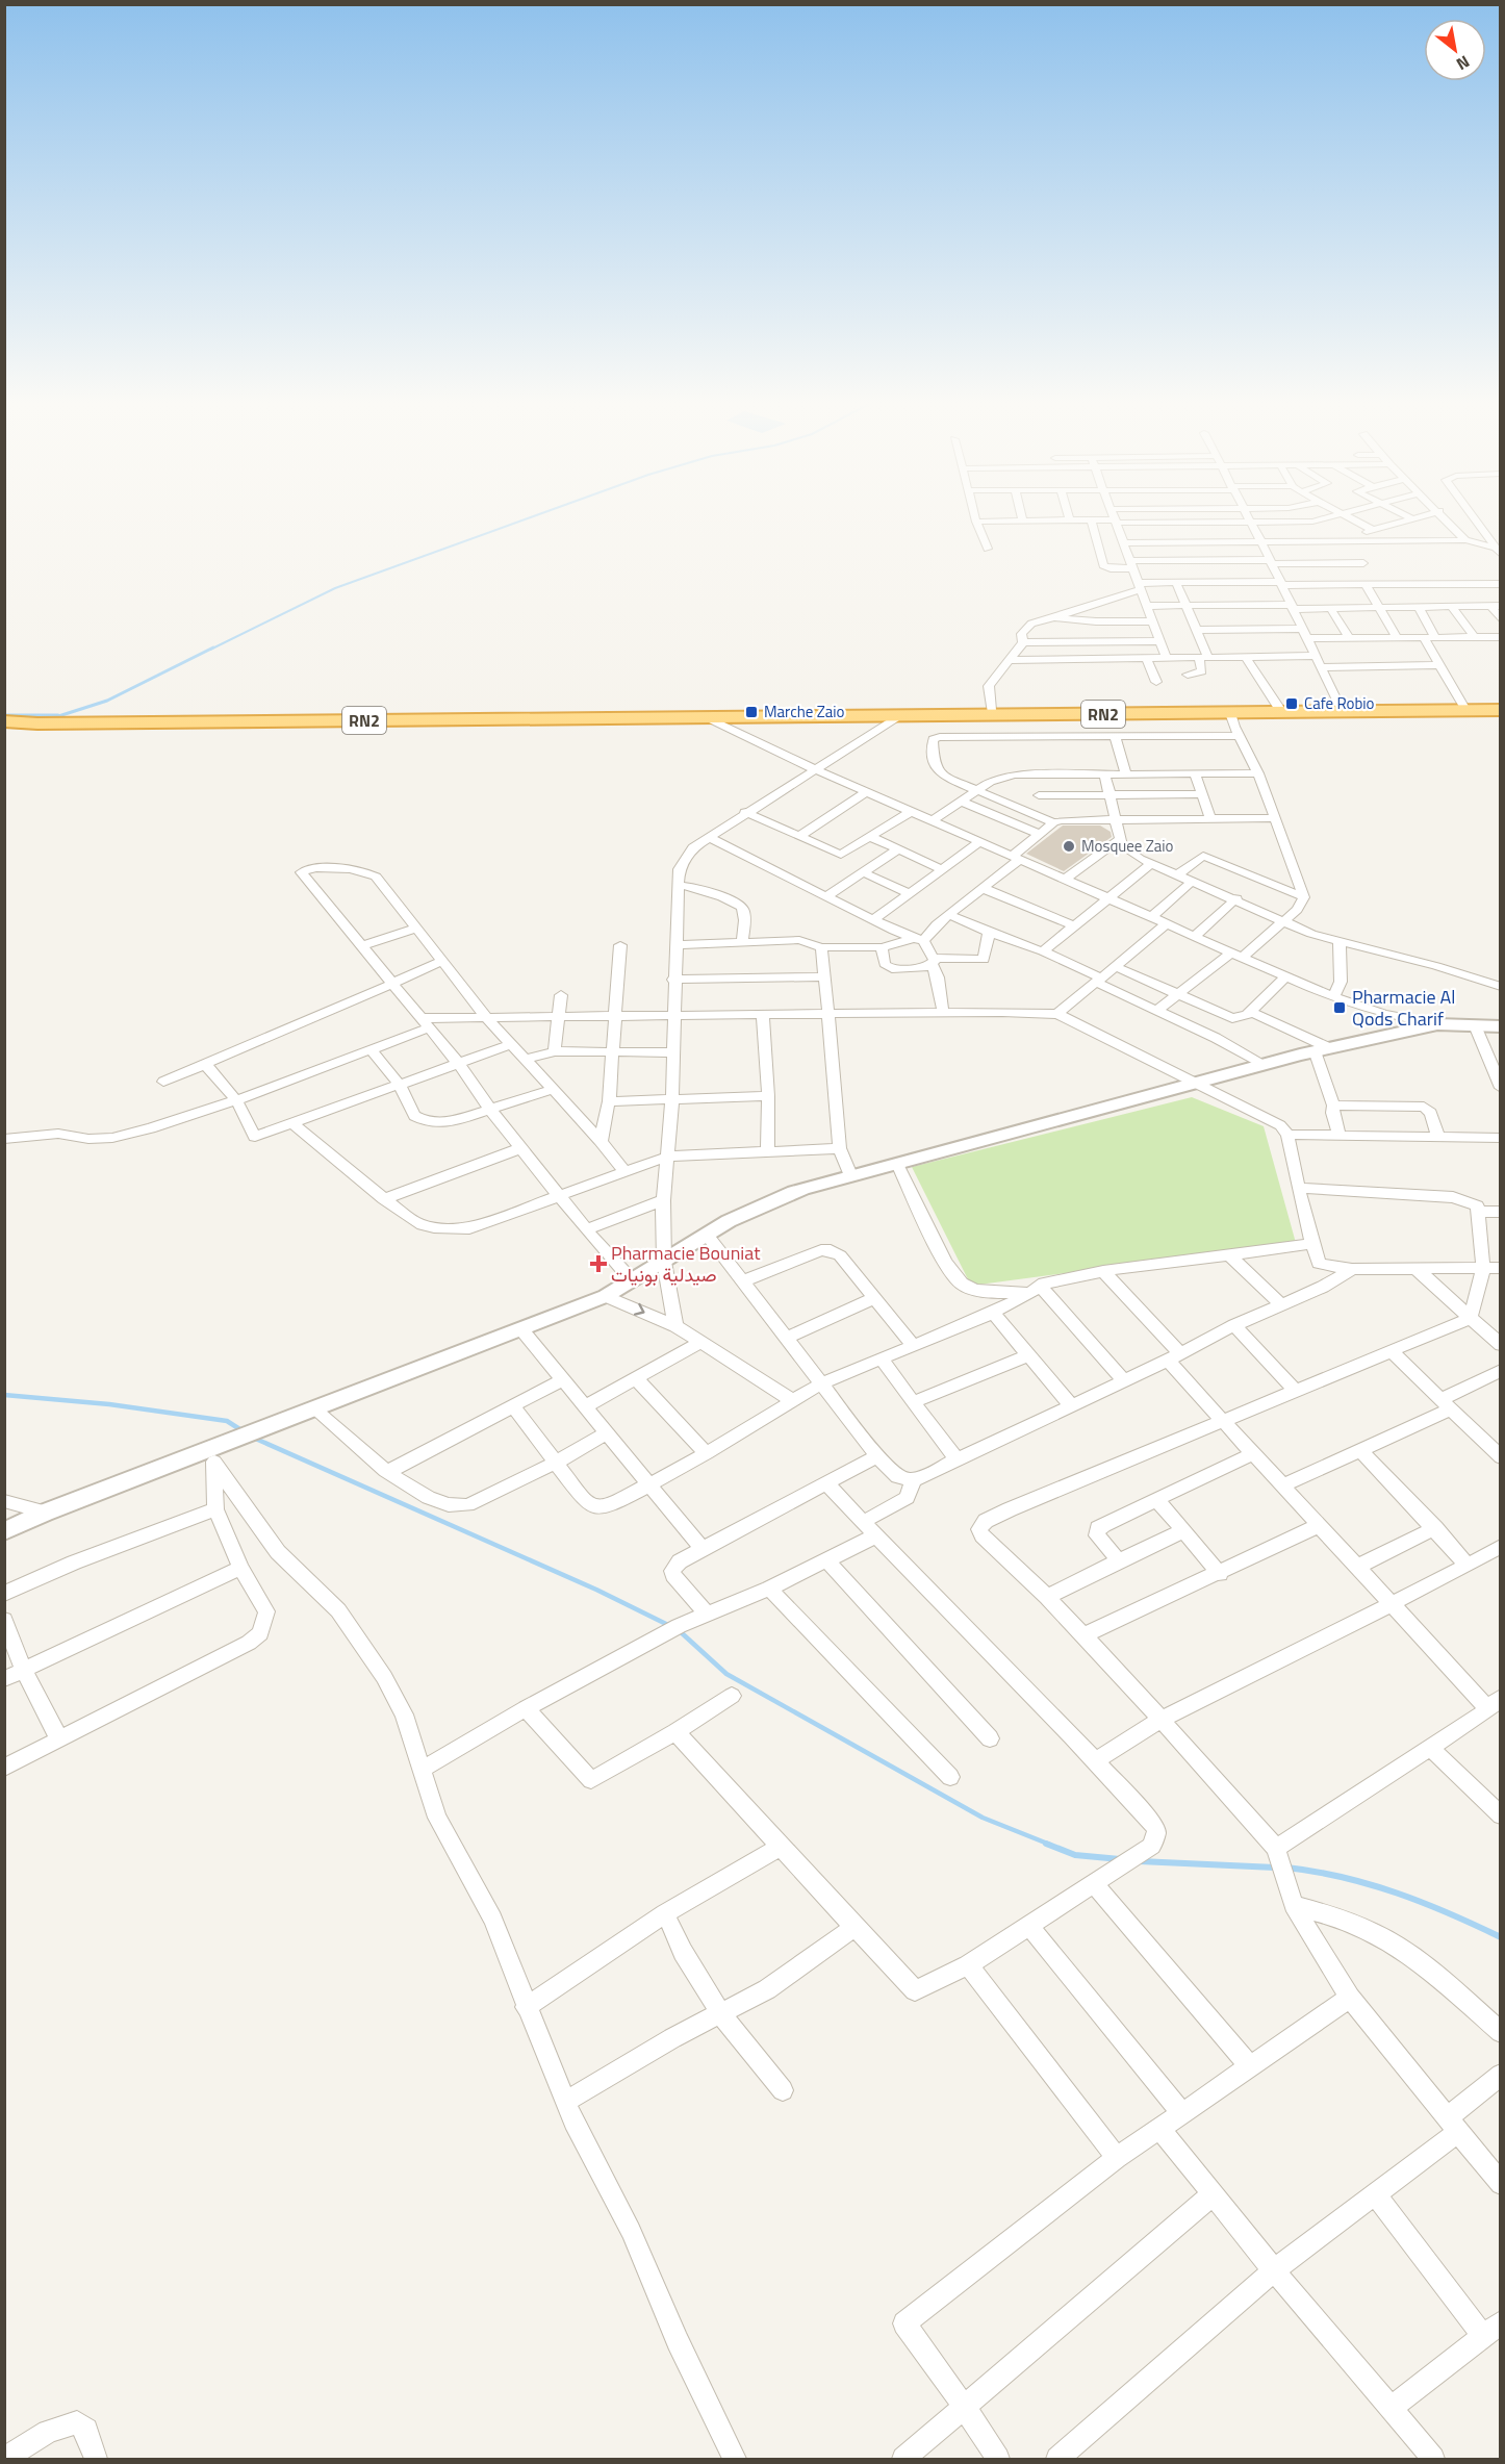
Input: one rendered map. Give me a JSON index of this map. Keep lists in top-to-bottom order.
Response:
{
  "streets": {
    "highway": ["RN2"]
  },
  "places": {
    "transit": ["Cafe Robio", "Marche Zaio", "Pharmacie Al Qods Charif"],
    "other": ["Mosquee Zaio"],
    "health": ["Pharmacie Bouniat صيدلية بونيات"]
  },
  "north": "bottom right"
}
